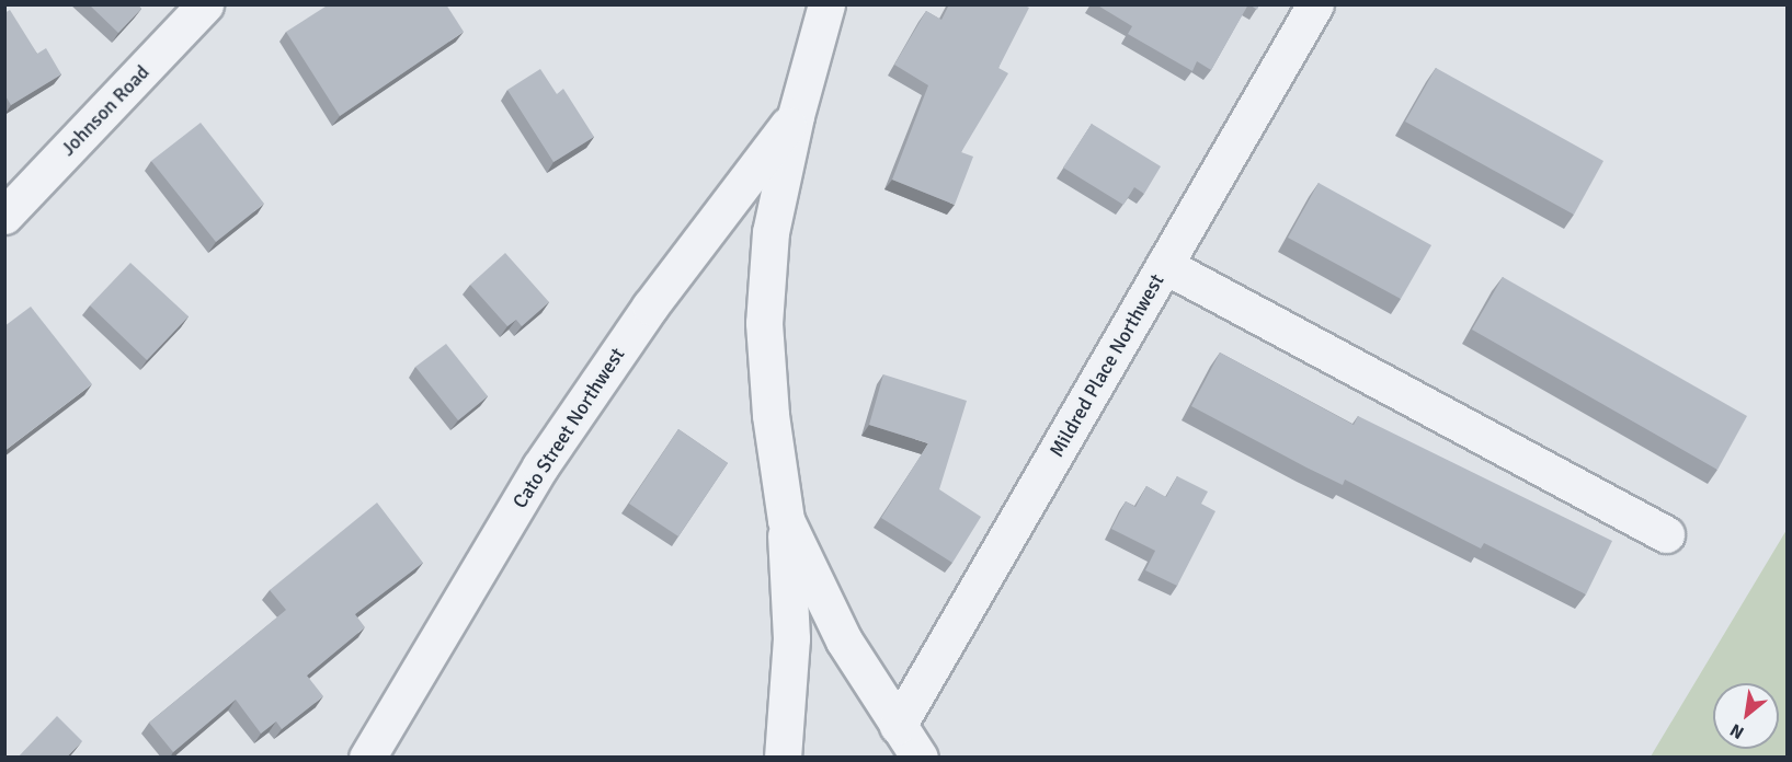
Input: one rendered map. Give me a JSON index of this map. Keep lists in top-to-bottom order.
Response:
{
  "streets": {
    "street": ["Johnson Road", "Mildred Place Northwest", "Cato Street Northwest"]
  },
  "north": "bottom left"
}
